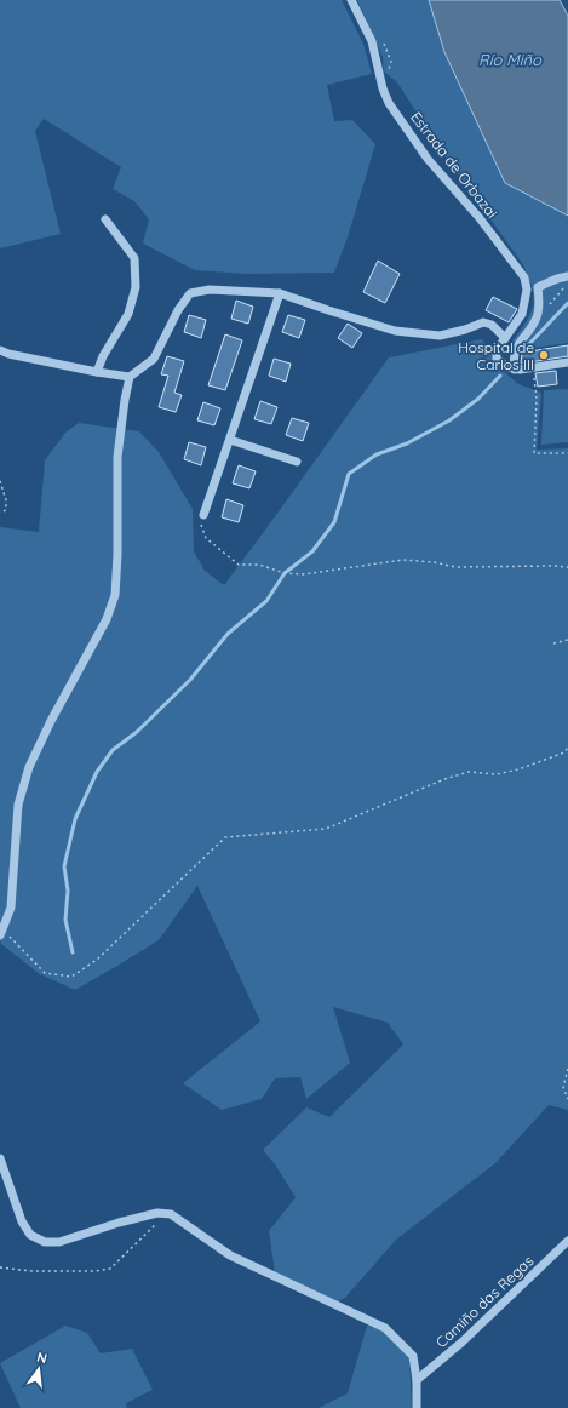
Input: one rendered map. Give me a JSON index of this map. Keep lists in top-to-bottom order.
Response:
{
  "streets": {
    "street": ["Estrada de Orbazai", "Camiño das Regas"]
  },
  "water": ["Río Miño"],
  "places": ["Hospital de Carlos III"],
  "north": "top"
}
